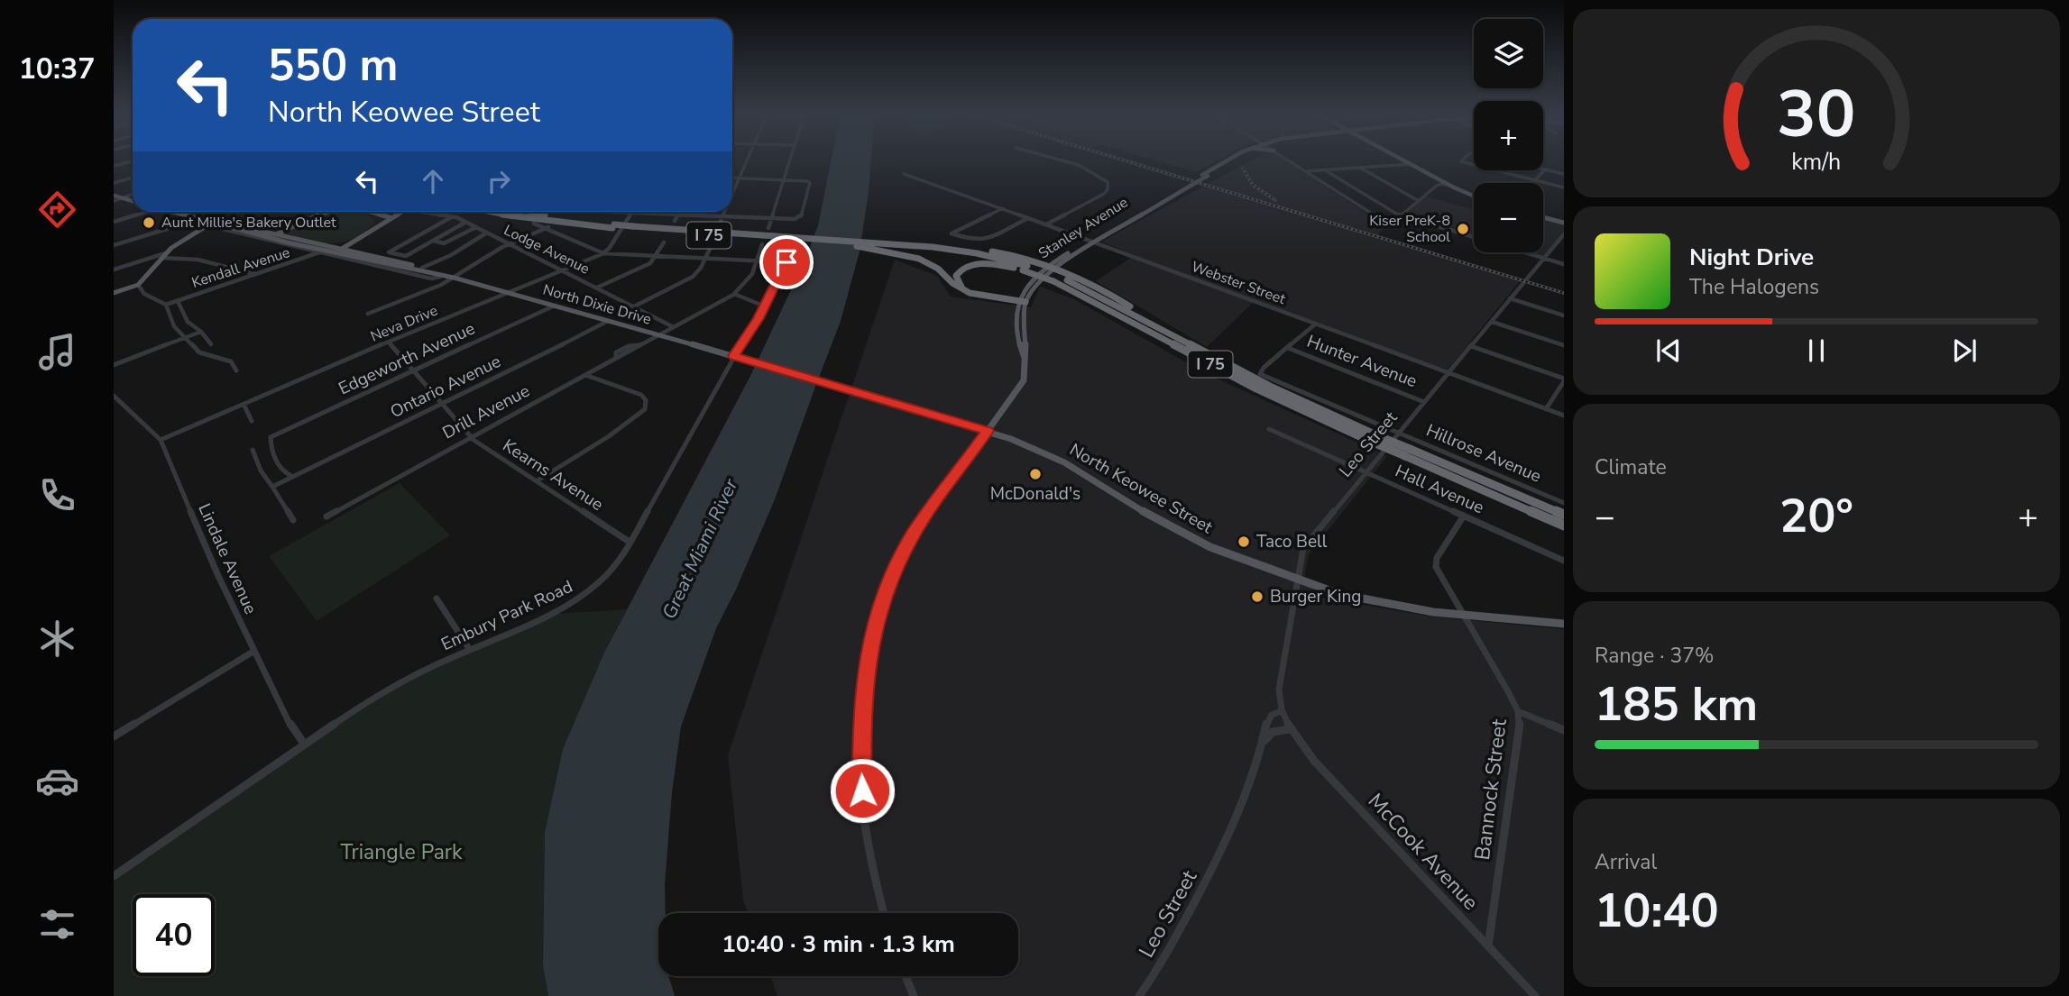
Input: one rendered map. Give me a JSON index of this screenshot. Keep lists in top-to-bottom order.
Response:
{
  "streets": {
    "highway": ["I 75"],
    "main road": ["Stanley Avenue", "North Dixie Drive", "North Keowee Street"],
    "street": [
      "Lodge Avenue",
      "Kendall Avenue",
      "Webster Street",
      "Neva Drive",
      "Edgeworth Avenue",
      "Hunter Avenue",
      "Ontario Avenue",
      "Drill Avenue",
      "Leo Street",
      "Hillrose Avenue",
      "Kearns Avenue",
      "Hall Avenue",
      "Lindale Avenue",
      "Embury Park Road",
      "Bannock Street",
      "McCook Avenue"
    ]
  },
  "crossings": [
    ["Stanley Avenue", "Webster Street"],
    ["Lodge Avenue", "Neva Drive"],
    ["Lodge Avenue", "Drill Avenue"],
    ["Kendall Avenue", "North Dixie Drive"],
    ["Webster Street", "Leo Street"],
    ["North Dixie Drive", "Neva Drive"],
    ["North Dixie Drive", "Edgeworth Avenue"],
    ["North Dixie Drive", "Ontario Avenue"],
    ["North Dixie Drive", "Drill Avenue"],
    ["North Dixie Drive", "North Keowee Street"],
    ["North Dixie Drive", "Embury Park Road"],
    ["Neva Drive", "Kearns Avenue"],
    ["Neva Drive", "Lindale Avenue"],
    ["Edgeworth Avenue", "Ontario Avenue"],
    ["Edgeworth Avenue", "Kearns Avenue"],
    ["Hunter Avenue", "Leo Street"],
    ["Hunter Avenue", "Hillrose Avenue"],
    ["Ontario Avenue", "Kearns Avenue"],
    ["Drill Avenue", "Kearns Avenue"],
    ["Leo Street", "Hillrose Avenue"],
    ["Leo Street", "North Keowee Street"],
    ["Leo Street", "Hall Avenue"],
    ["Leo Street", "McCook Avenue"],
    ["Kearns Avenue", "Embury Park Road"],
    ["North Keowee Street", "Bannock Street"],
    ["Hall Avenue", "Bannock Street"],
    ["Lindale Avenue", "Embury Park Road"],
    ["Bannock Street", "McCook Avenue"]
  ],
  "water": ["Great Miami River"],
  "parks": ["Triangle Park"],
  "places": [
    "Aunt Millie's Bakery Outlet",
    "Kiser PreK-8 School",
    "McDonald's",
    "Taco Bell",
    "Burger King"
  ],
  "page": {
    "tabs": "10:37",
    "map_buttons": ["+", "−"],
    "turn": ["550 m", "North Keowee Street"],
    "song": ["Night Drive", "The Halogens"],
    "tile": [
      "Climate",
      ["Range · 37%", "185 km"],
      ["Arrival", "10:40"]
    ],
    "heat": ["−", "20°", "+"],
    "limit": "40",
    "trip": "10:40 · 3 min · 1.3 km",
    "gauge": ["30", "km/h"]
  }
}
